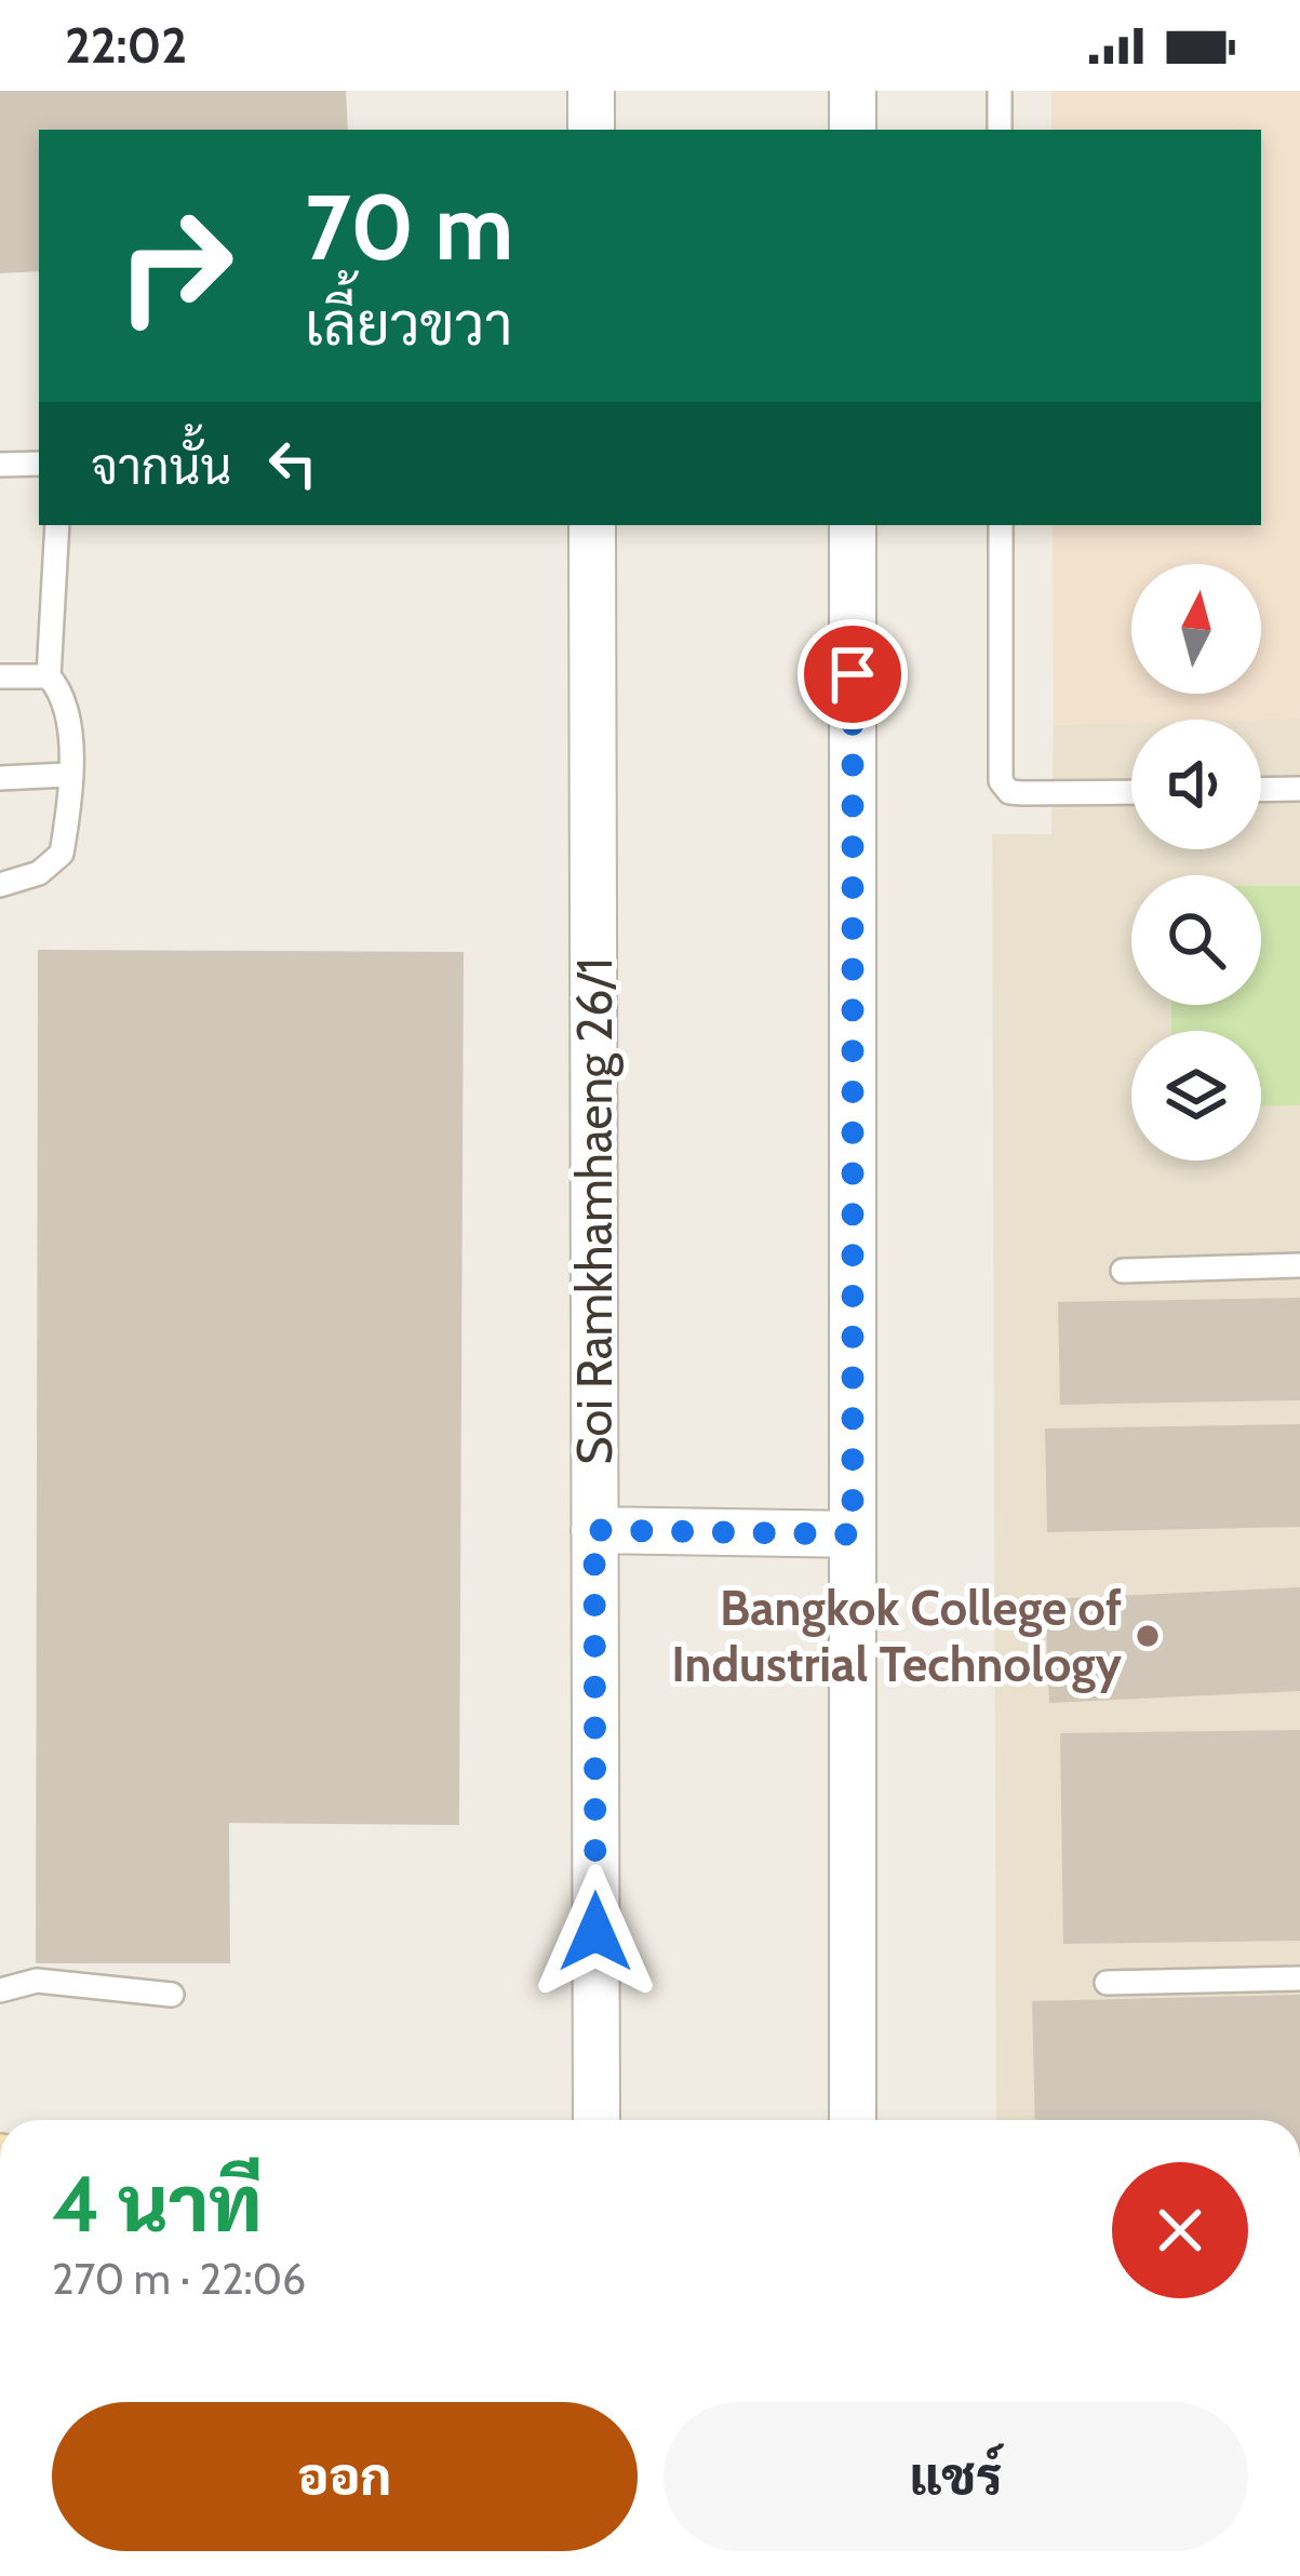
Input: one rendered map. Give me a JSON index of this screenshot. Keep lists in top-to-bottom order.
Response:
{
  "streets": {
    "street": ["Soi Ramkhamhaeng 26/1"]
  },
  "places": ["Bangkok College of Industrial Technology"],
  "north": "top",
  "page": {
    "status": "22:02",
    "turn": ["70 m", "เลี้ยวขวา"],
    "then": "จากนั้น",
    "heading": ["4 นาที", "270 m · 22:06"],
    "buttons": ["ออก", "แชร์"]
  }
}
